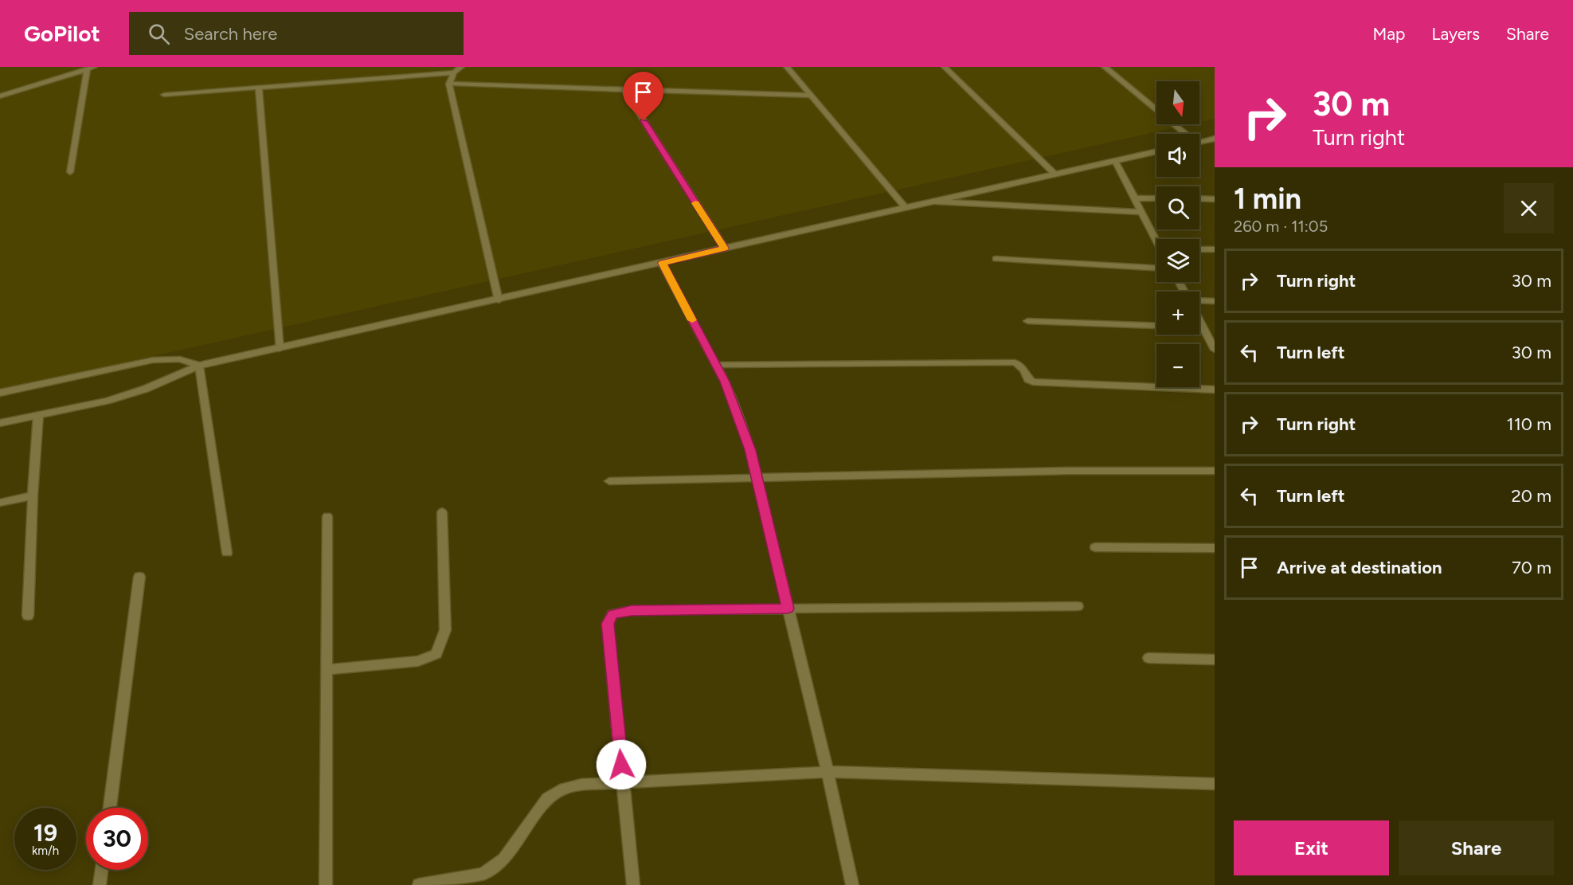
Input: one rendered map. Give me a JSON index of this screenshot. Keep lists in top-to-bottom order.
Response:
{
  "north": "bottom",
  "page": {
    "header": "GoPilot",
    "search": "Search here",
    "nav": ["Map", "Layers", "Share"],
    "turn": ["30 m", "Turn right"],
    "map_buttons": ["+", "−"],
    "heading": ["1 min", "260 m · 11:05"],
    "list": [
      {
        "name": "Turn right",
        "value": "30 m"
      },
      {
        "name": "Turn left",
        "value": "30 m"
      },
      {
        "name": "Turn right",
        "value": "110 m"
      },
      {
        "name": "Turn left",
        "value": "20 m"
      },
      {
        "name": "Arrive at destination",
        "value": "70 m"
      }
    ],
    "speed": "19 km/h",
    "limit": "30",
    "buttons": ["Exit", "Share"]
  }
}
